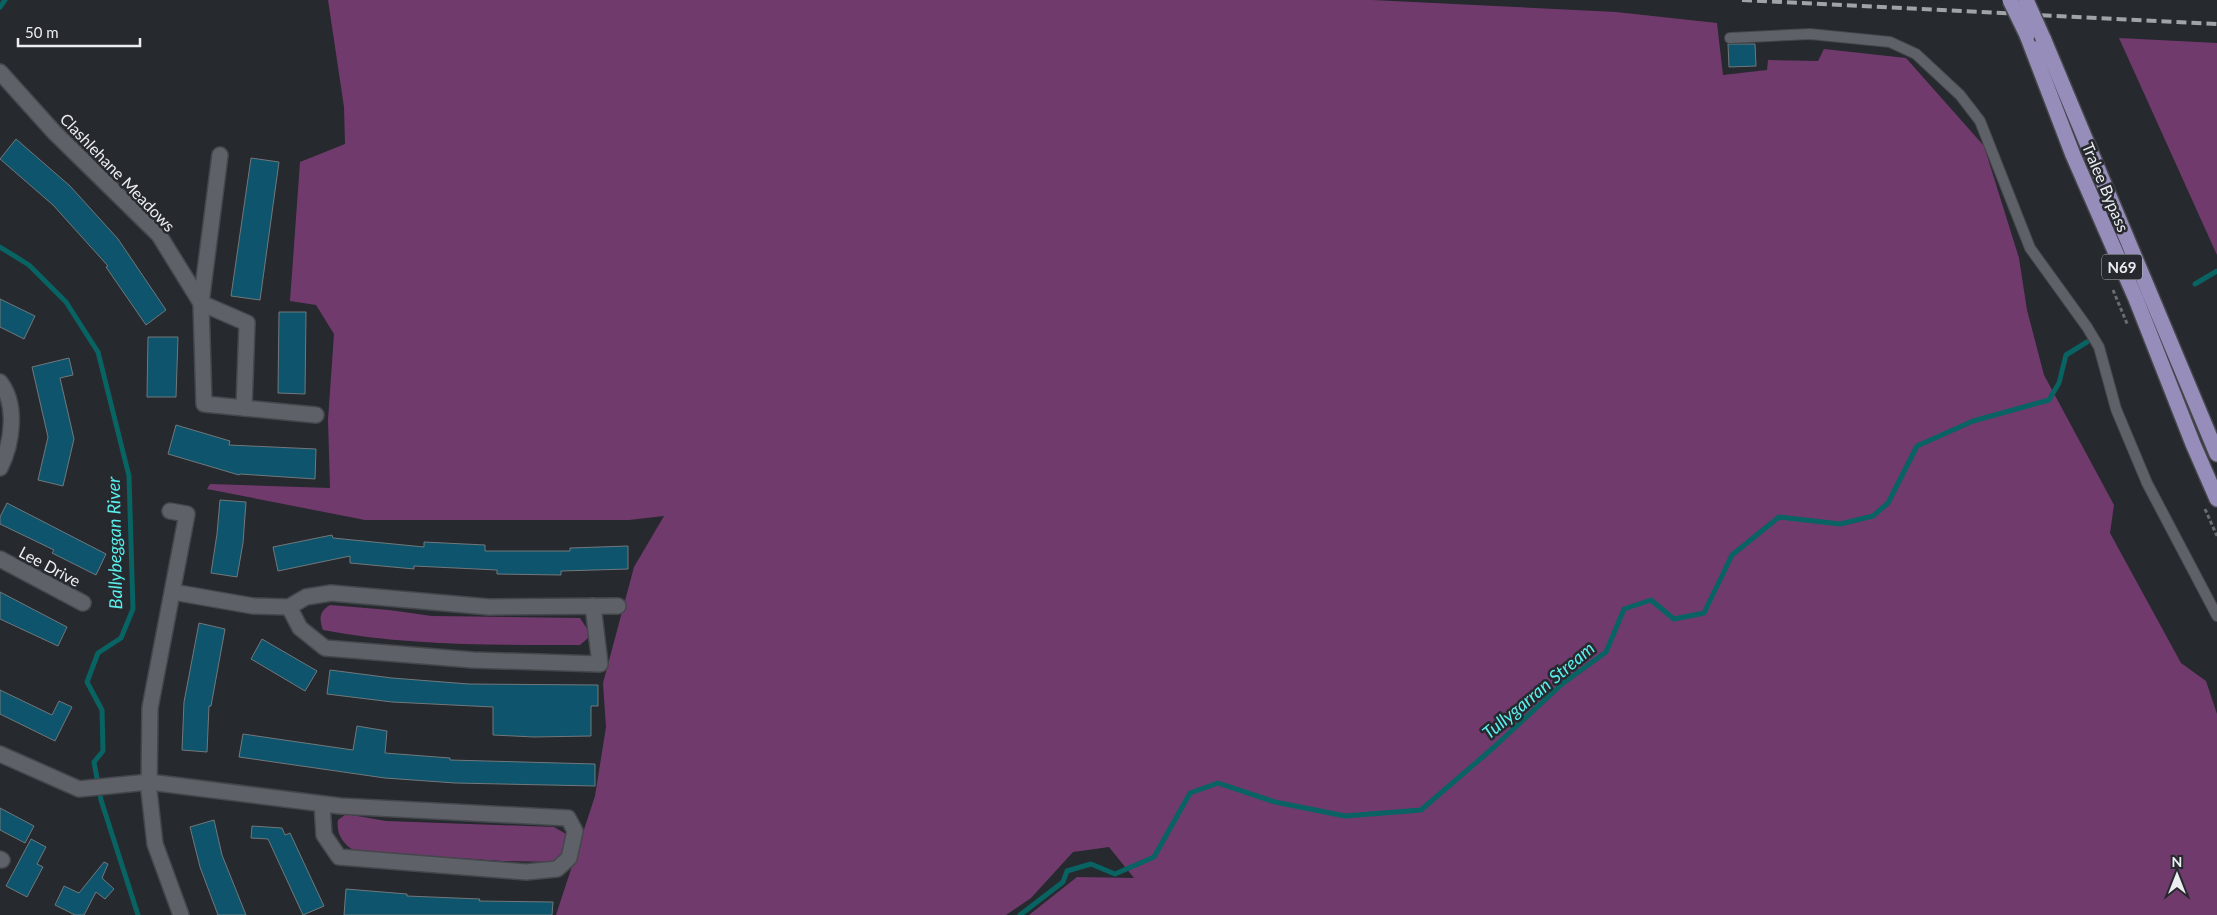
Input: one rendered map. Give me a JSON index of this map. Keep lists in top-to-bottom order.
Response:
{
  "streets": {
    "main road": ["Tralee Bypass", "N69"],
    "street": ["Clashlehane Meadows", "Lee Drive"]
  },
  "water": ["Ballybeggan River", "Tullygarran Stream"],
  "scale_bar": "50 m",
  "north": "top"
}
